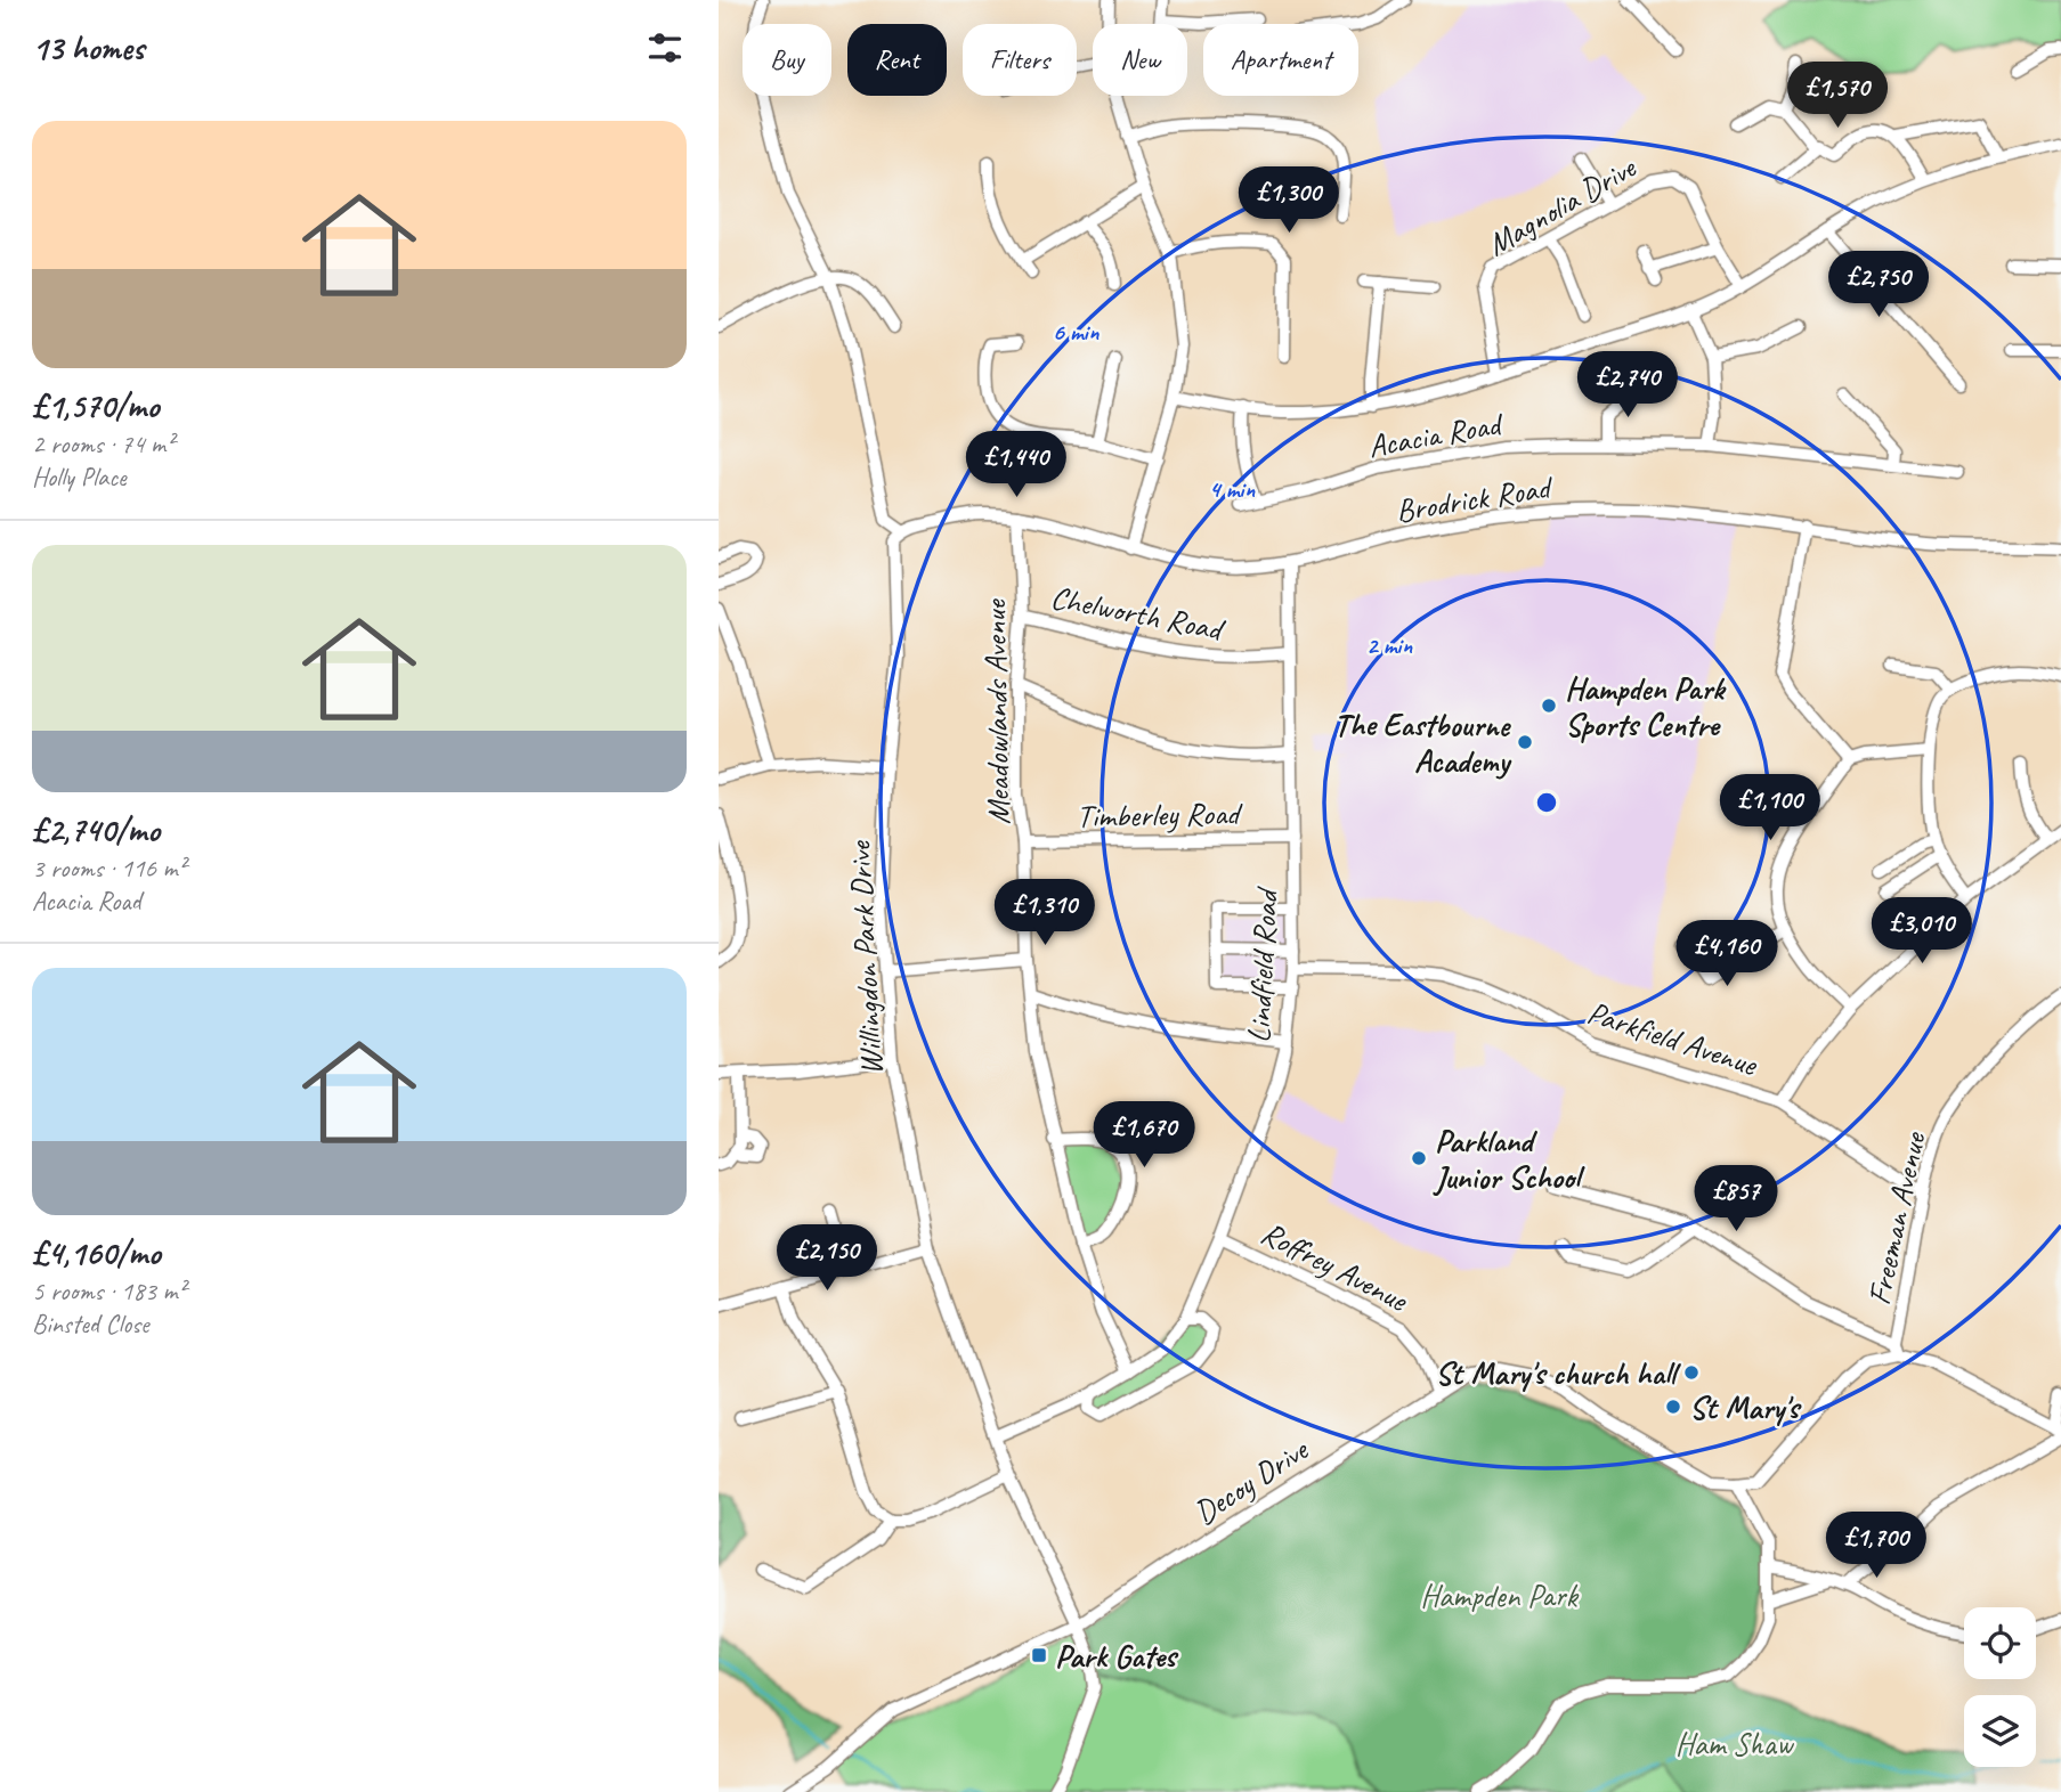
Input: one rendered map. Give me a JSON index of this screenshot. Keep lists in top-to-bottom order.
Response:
{
  "streets": {
    "street": [
      "Magnolia Drive",
      "Acacia Road",
      "Brodrick Road",
      "Chelworth Road",
      "Meadowlands Avenue",
      "Timberley Road",
      "Willingdon Park Drive",
      "Lindfield Road",
      "Parkfield Avenue",
      "Freeman Avenue",
      "Roffrey Avenue",
      "Decoy Drive"
    ]
  },
  "crossings": [
    ["Brodrick Road", "Meadowlands Avenue"],
    ["Brodrick Road", "Willingdon Park Drive"],
    ["Brodrick Road", "Lindfield Road"],
    ["Chelworth Road", "Meadowlands Avenue"],
    ["Chelworth Road", "Lindfield Road"],
    ["Meadowlands Avenue", "Timberley Road"],
    ["Meadowlands Avenue", "Lindfield Road"],
    ["Timberley Road", "Lindfield Road"],
    ["Willingdon Park Drive", "Lindfield Road"],
    ["Willingdon Park Drive", "Decoy Drive"],
    ["Lindfield Road", "Parkfield Avenue"],
    ["Lindfield Road", "Roffrey Avenue"],
    ["Parkfield Avenue", "Freeman Avenue"],
    ["Freeman Avenue", "Decoy Drive"],
    ["Roffrey Avenue", "Decoy Drive"]
  ],
  "parks": ["Hampden Park", "Ham Shaw"],
  "places": {
    "other": [
      "Hampden Park Sports Centre",
      "The Eastbourne Academy",
      "Parkland Junior School",
      "St Mary's church hall",
      "St Mary's"
    ],
    "transit": ["Park Gates"]
  },
  "page": {
    "heading": "13 homes",
    "chip": [
      "Buy",
      "Rent",
      "Filters",
      "New",
      "Apartment"
    ],
    "price": [
      "£1,570",
      "£1,300",
      "£2,750",
      "£2,740",
      "£1,440",
      "£1,100",
      "£1,310",
      "£3,010",
      "£4,160",
      "£1,670",
      "£857",
      "£2,150",
      "£1,700"
    ],
    "list": [
      {
        "name": "£1,570/mo",
        "note": "2 rooms · 74 m² · Holly Place"
      },
      {
        "name": "£2,740/mo",
        "note": "3 rooms · 116 m² · Acacia Road"
      },
      {
        "name": "£4,160/mo",
        "note": "5 rooms · 183 m² · Binsted Close"
      }
    ]
  },
  "rings": ["6 min", "4 min", "2 min"]
}
